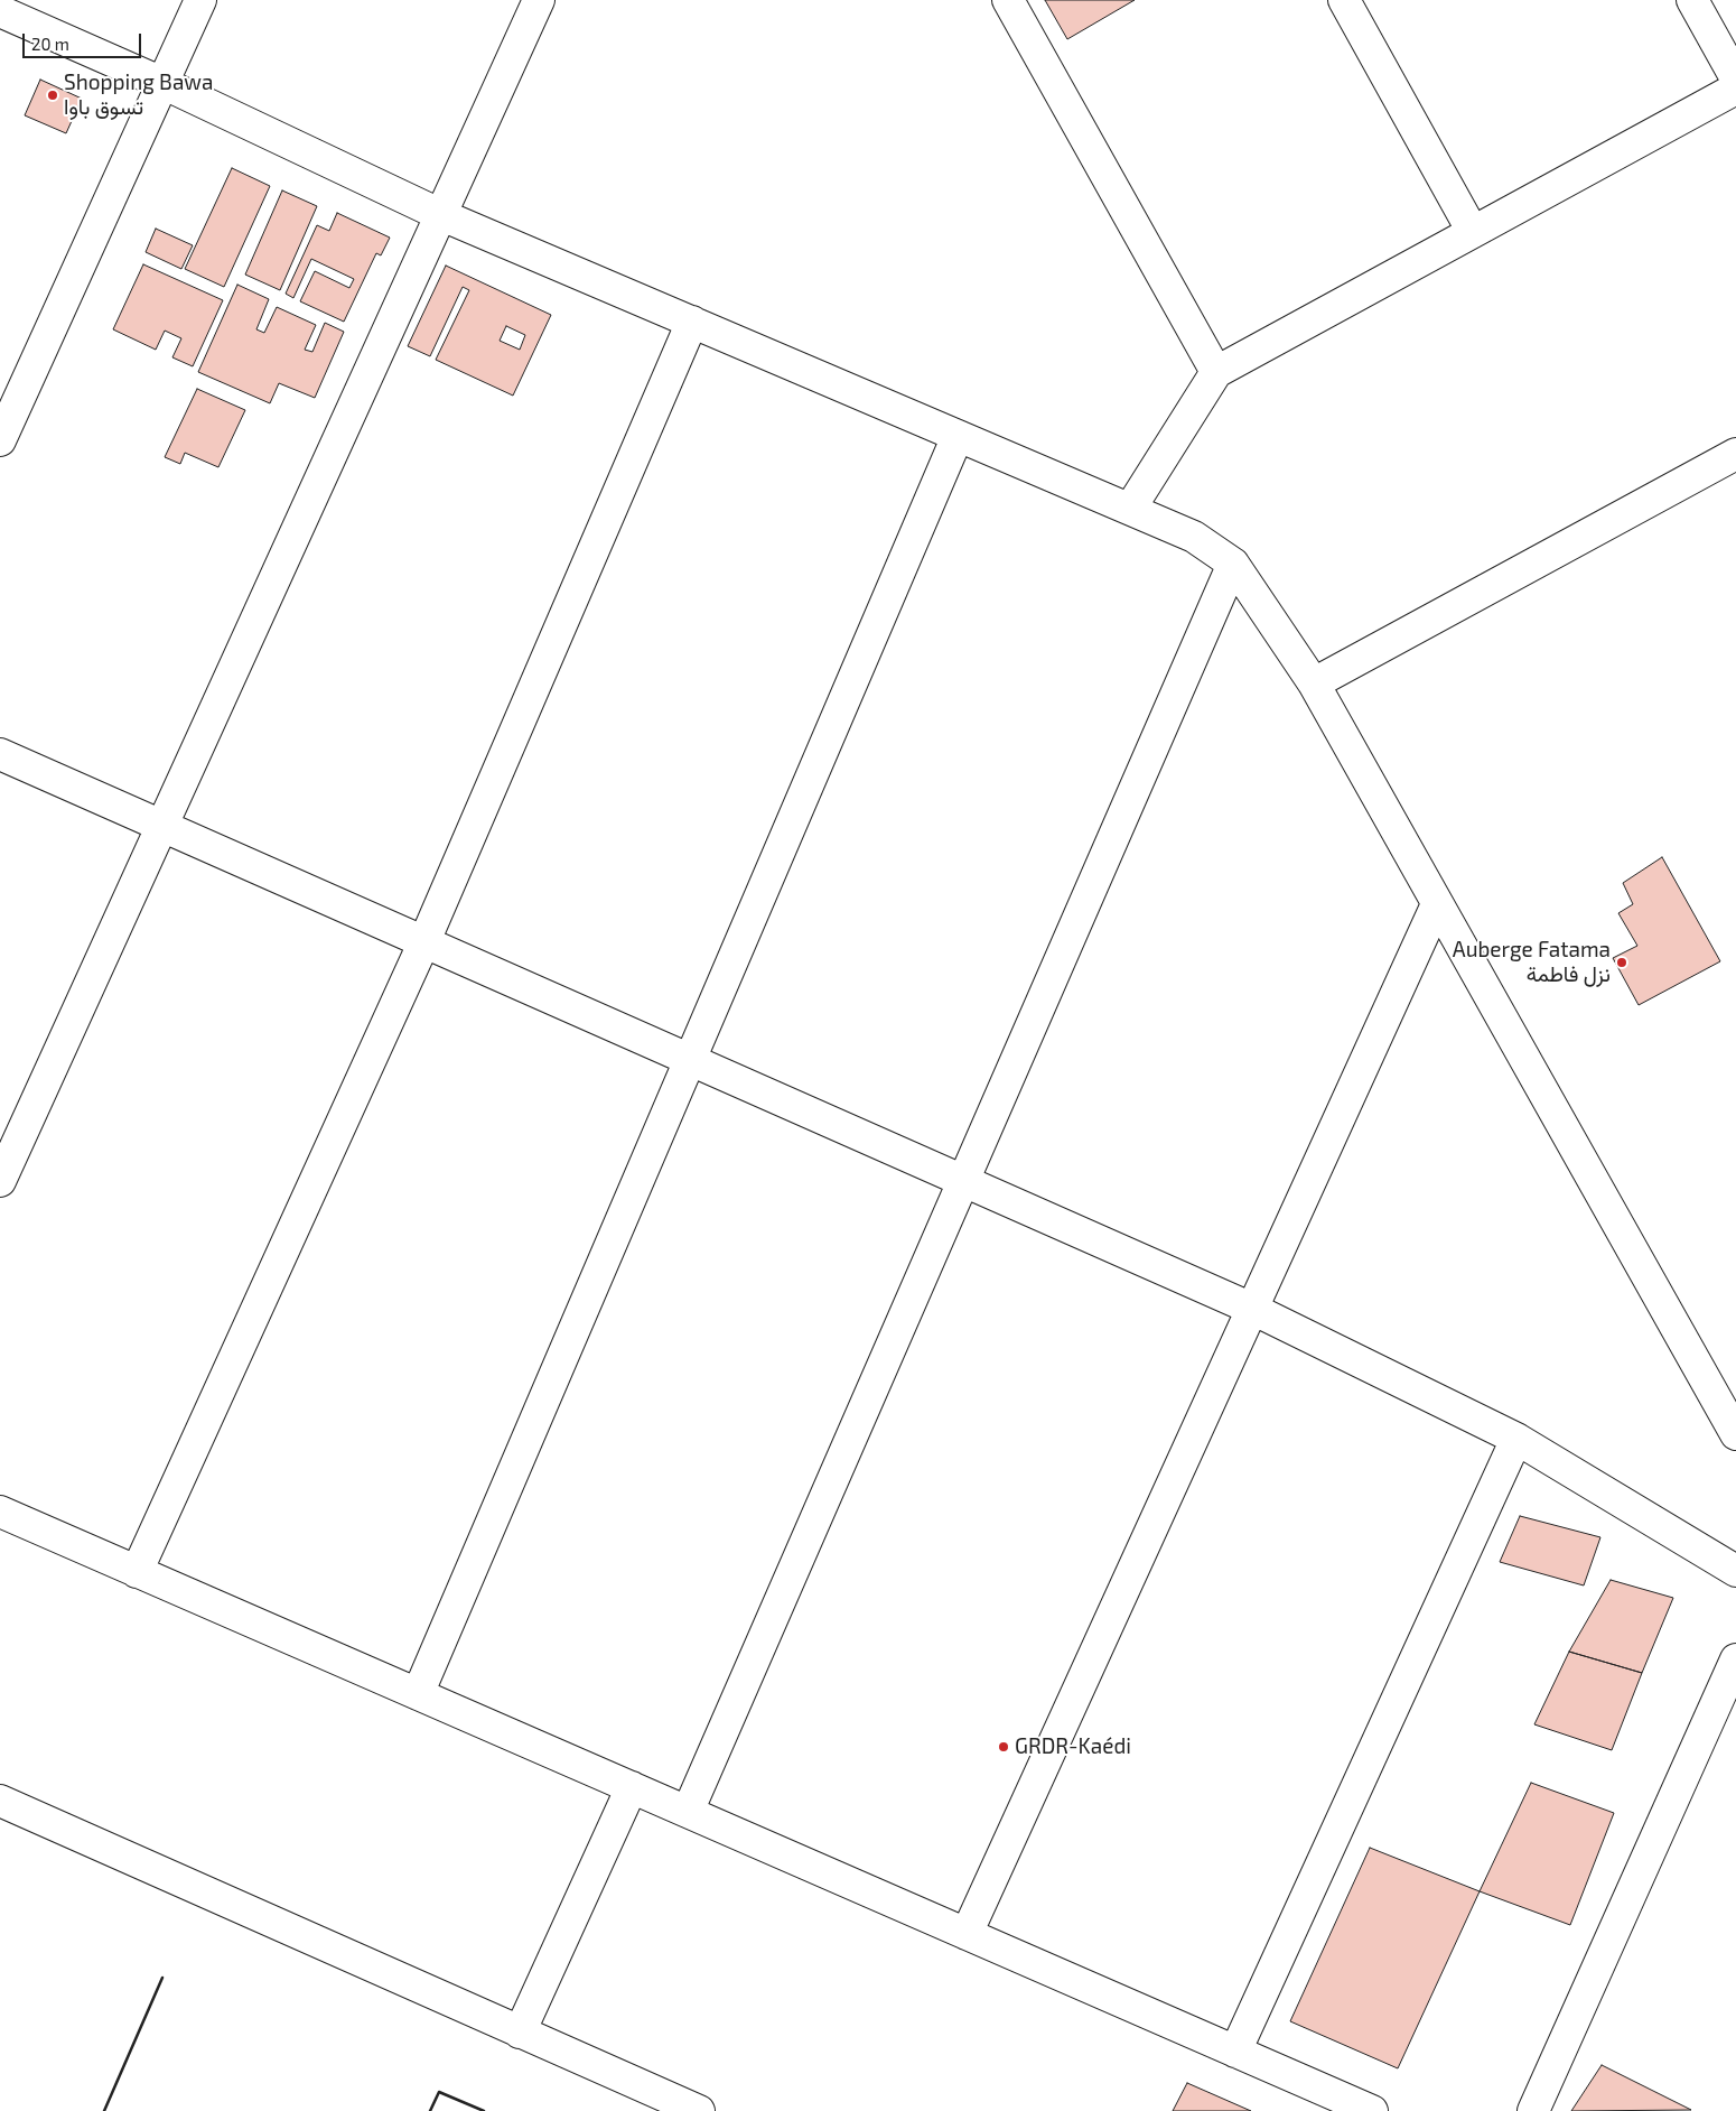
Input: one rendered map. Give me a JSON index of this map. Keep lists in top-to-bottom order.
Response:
{
  "places": ["Shopping Bawa تسوق باوا", "Auberge Fatama نزل فاطمة", "GRDR-Kaédi"],
  "scale_bar": "20 m"
}
